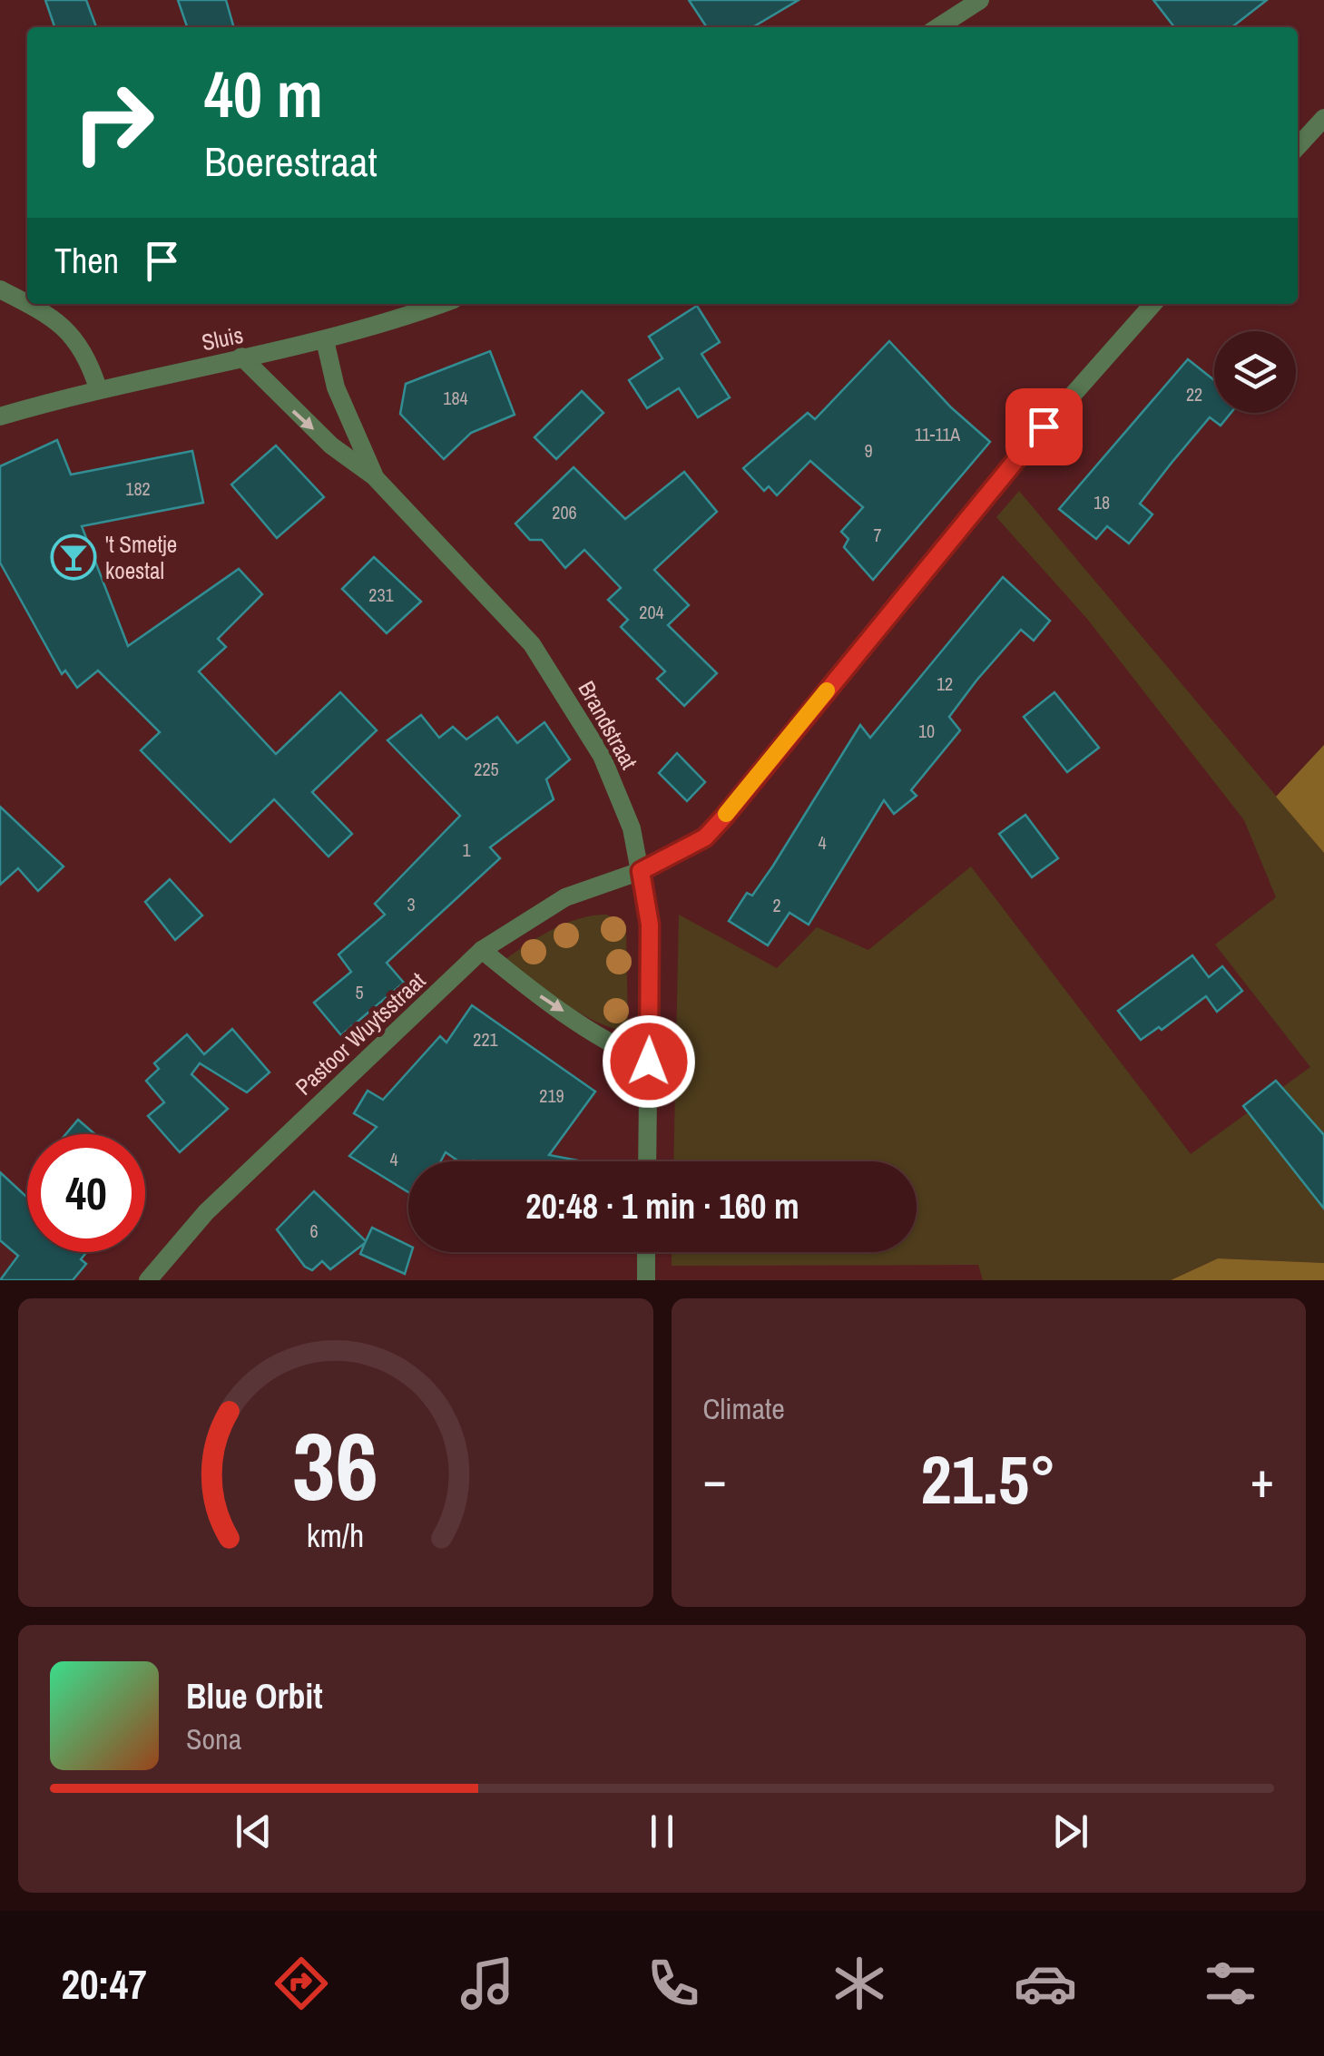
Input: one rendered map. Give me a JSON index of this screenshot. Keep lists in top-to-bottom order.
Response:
{
  "streets": {
    "street": ["Sluis", "Brandstraat", "Pastoor Wuytsstraat"]
  },
  "crossings": [
    ["Sluis", "Brandstraat"],
    ["Brandstraat", "Pastoor Wuytsstraat"]
  ],
  "places": {
    "bar": ["'t Smetje koestal"]
  },
  "house_numbers": [
    "22",
    "184",
    "11-11A",
    "9",
    "182",
    "18",
    "206",
    "7",
    "231",
    "204",
    "12",
    "10",
    "225",
    "4",
    "1",
    "3",
    "2",
    "5",
    "221",
    "219",
    "4",
    "6"
  ],
  "page": {
    "turn": ["40 m", "Boerestraat"],
    "then": "Then",
    "limit": "40",
    "trip": "20:48 · 1 min · 160 m",
    "tile": "Climate",
    "heat": ["−", "21.5°", "+"],
    "song": ["Blue Orbit", "Sona"],
    "tabs": "20:47",
    "gauge": ["36", "km/h"]
  }
}
